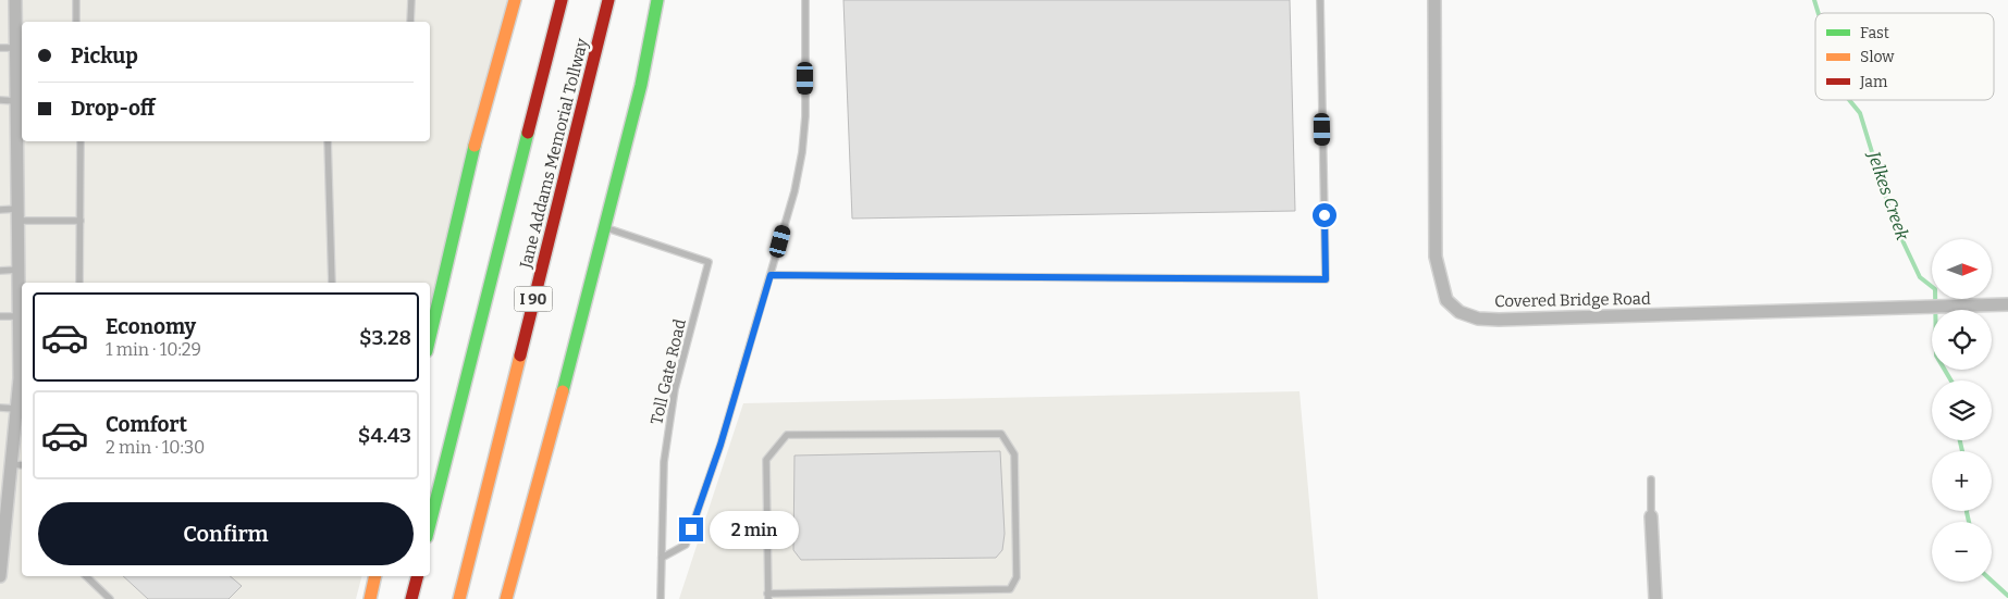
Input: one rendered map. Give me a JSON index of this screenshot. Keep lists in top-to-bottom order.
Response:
{
  "streets": {
    "highway": ["Jane Addams Memorial Tollway", "I 90"],
    "street": ["Covered Bridge Road"],
    "lane": ["Toll Gate Road"]
  },
  "water": ["Jelkes Creek"],
  "legend": ["Fast", "Slow", "Jam"],
  "north": "right",
  "page": {
    "banner": ["Pickup", "Drop-off"],
    "map_buttons": ["+", "−"],
    "list": [
      {
        "name": "Economy",
        "note": "1 min · 10:29",
        "value": "$3.28"
      },
      {
        "name": "Comfort",
        "note": "2 min · 10:30",
        "value": "$4.43"
      }
    ],
    "buttons": "Confirm",
    "bubble": "2 min"
  }
}
